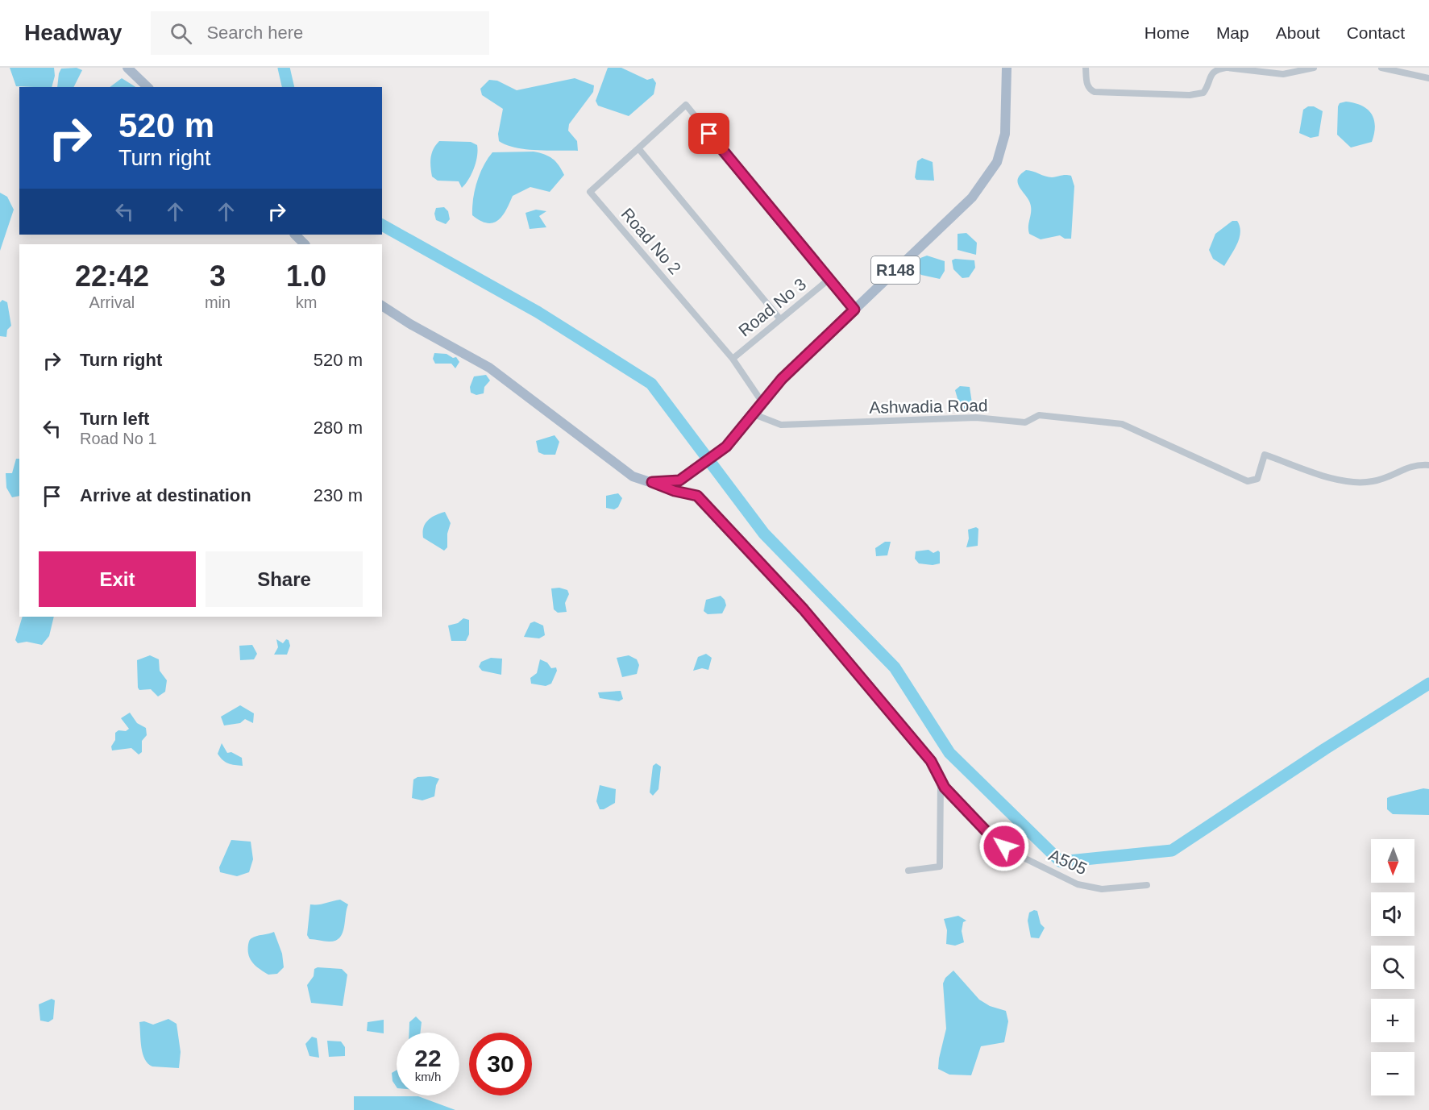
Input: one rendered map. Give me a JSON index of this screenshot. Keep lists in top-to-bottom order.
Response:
{
  "streets": {
    "main road": ["R148"],
    "street": [
      "Road No 2",
      "Road No 3",
      "Ashwadia Road",
      "A505"
    ]
  },
  "crossings": [
    ["Road No 2", "Road No 3"],
    ["R148", "Ashwadia Road"],
    ["R148", "A505"]
  ],
  "north": "bottom",
  "page": {
    "header": "Headway",
    "search": "Search here",
    "nav": [
      "Home",
      "Map",
      "About",
      "Contact"
    ],
    "turn": ["520 m", "Turn right"],
    "eta": [
      "22:42",
      "Arrival",
      "3",
      "min",
      "1.0",
      "km"
    ],
    "list": [
      {
        "name": "Turn right",
        "value": "520 m"
      },
      {
        "name": "Turn left",
        "note": "Road No 1",
        "value": "280 m"
      },
      {
        "name": "Arrive at destination",
        "value": "230 m"
      }
    ],
    "buttons": ["Exit", "Share"],
    "map_buttons": ["+", "−"],
    "speed": "22 km/h",
    "limit": "30"
  }
}
